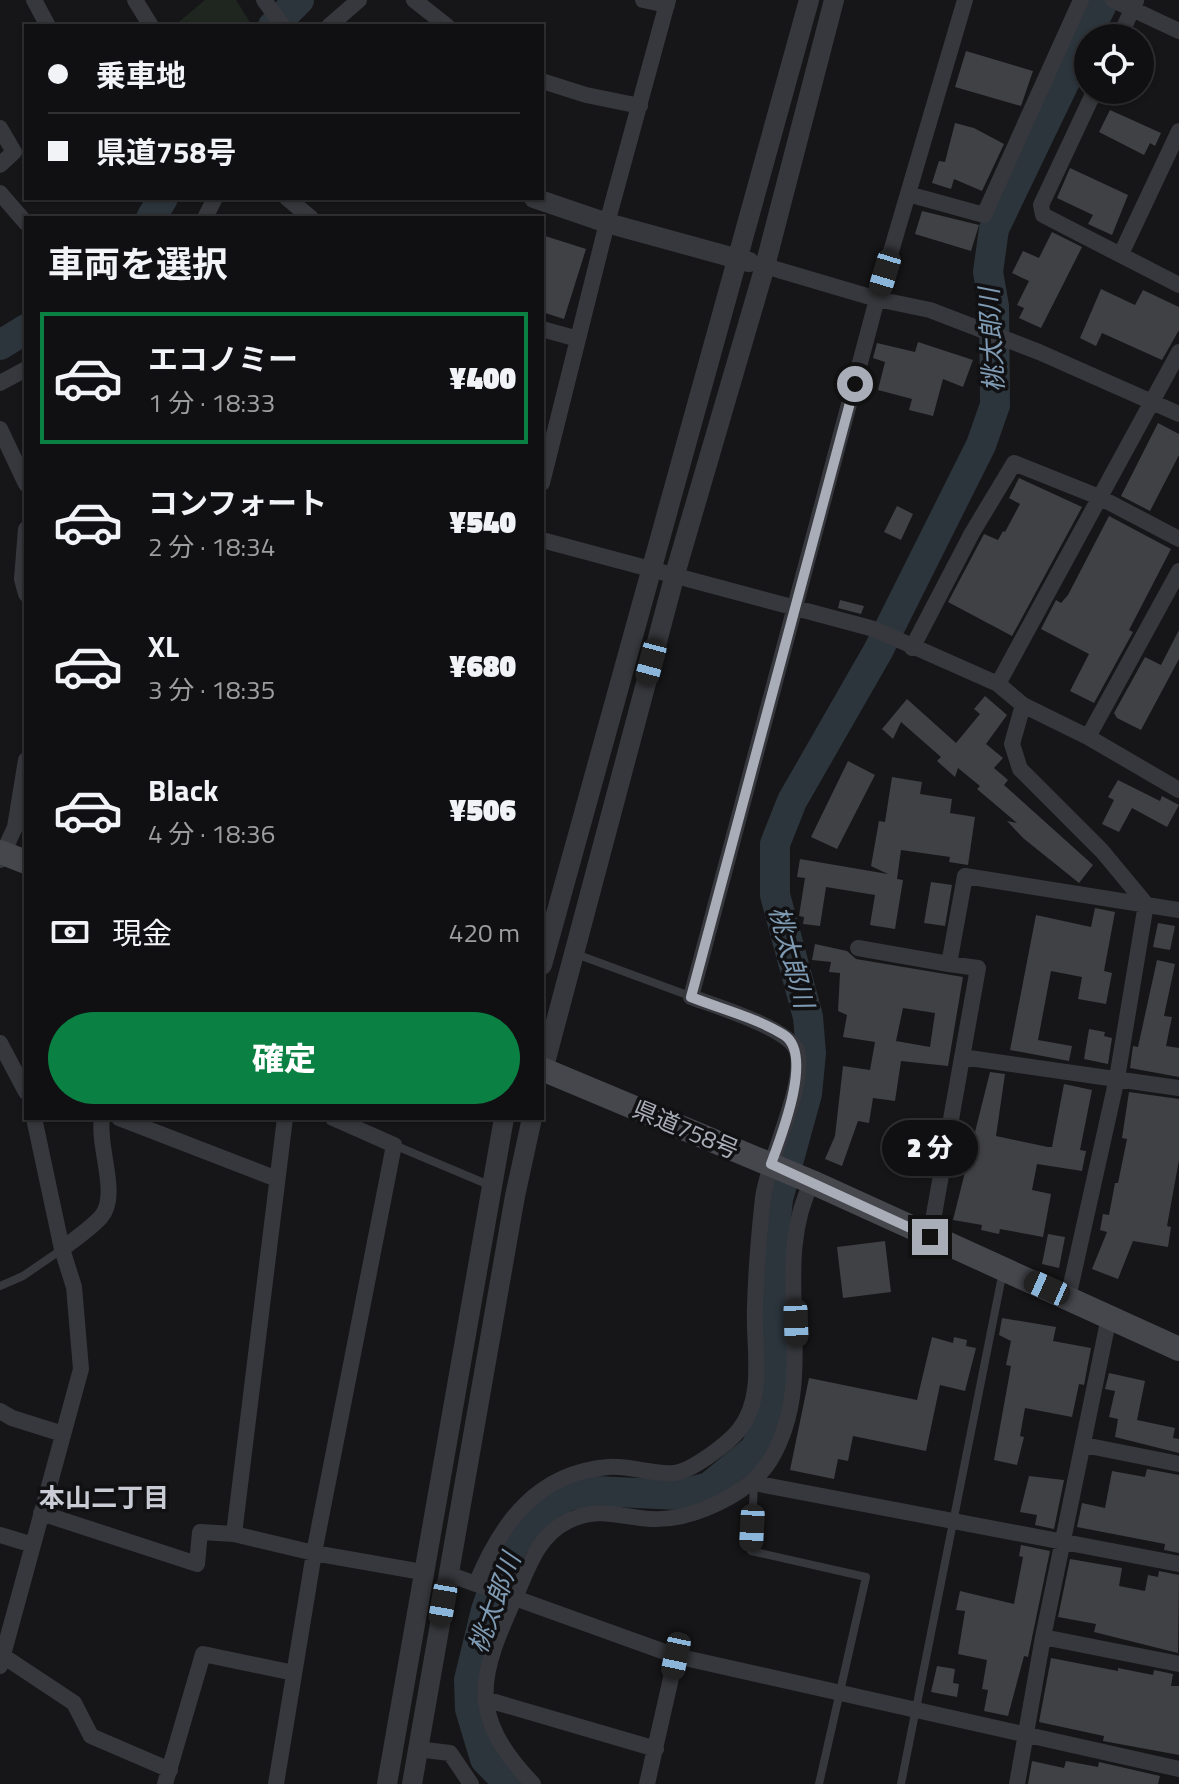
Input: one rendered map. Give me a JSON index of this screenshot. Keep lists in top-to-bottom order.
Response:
{
  "streets": {
    "main road": ["県道758号"]
  },
  "districts": ["本山二丁目"],
  "water": ["桃太郎川"],
  "page": {
    "banner": ["乗車地", "県道758号"],
    "heading": "車両を選択",
    "list": [
      {
        "name": "エコノミー",
        "note": "1 分 · 18:33",
        "value": "¥400"
      },
      {
        "name": "コンフォート",
        "note": "2 分 · 18:34",
        "value": "¥540"
      },
      {
        "name": "XL",
        "note": "3 分 · 18:35",
        "value": "¥680"
      },
      {
        "name": "Black",
        "note": "4 分 · 18:36",
        "value": "¥506"
      }
    ],
    "pay": ["現金", "420 m"],
    "buttons": "確定",
    "bubble": "2 分"
  }
}
